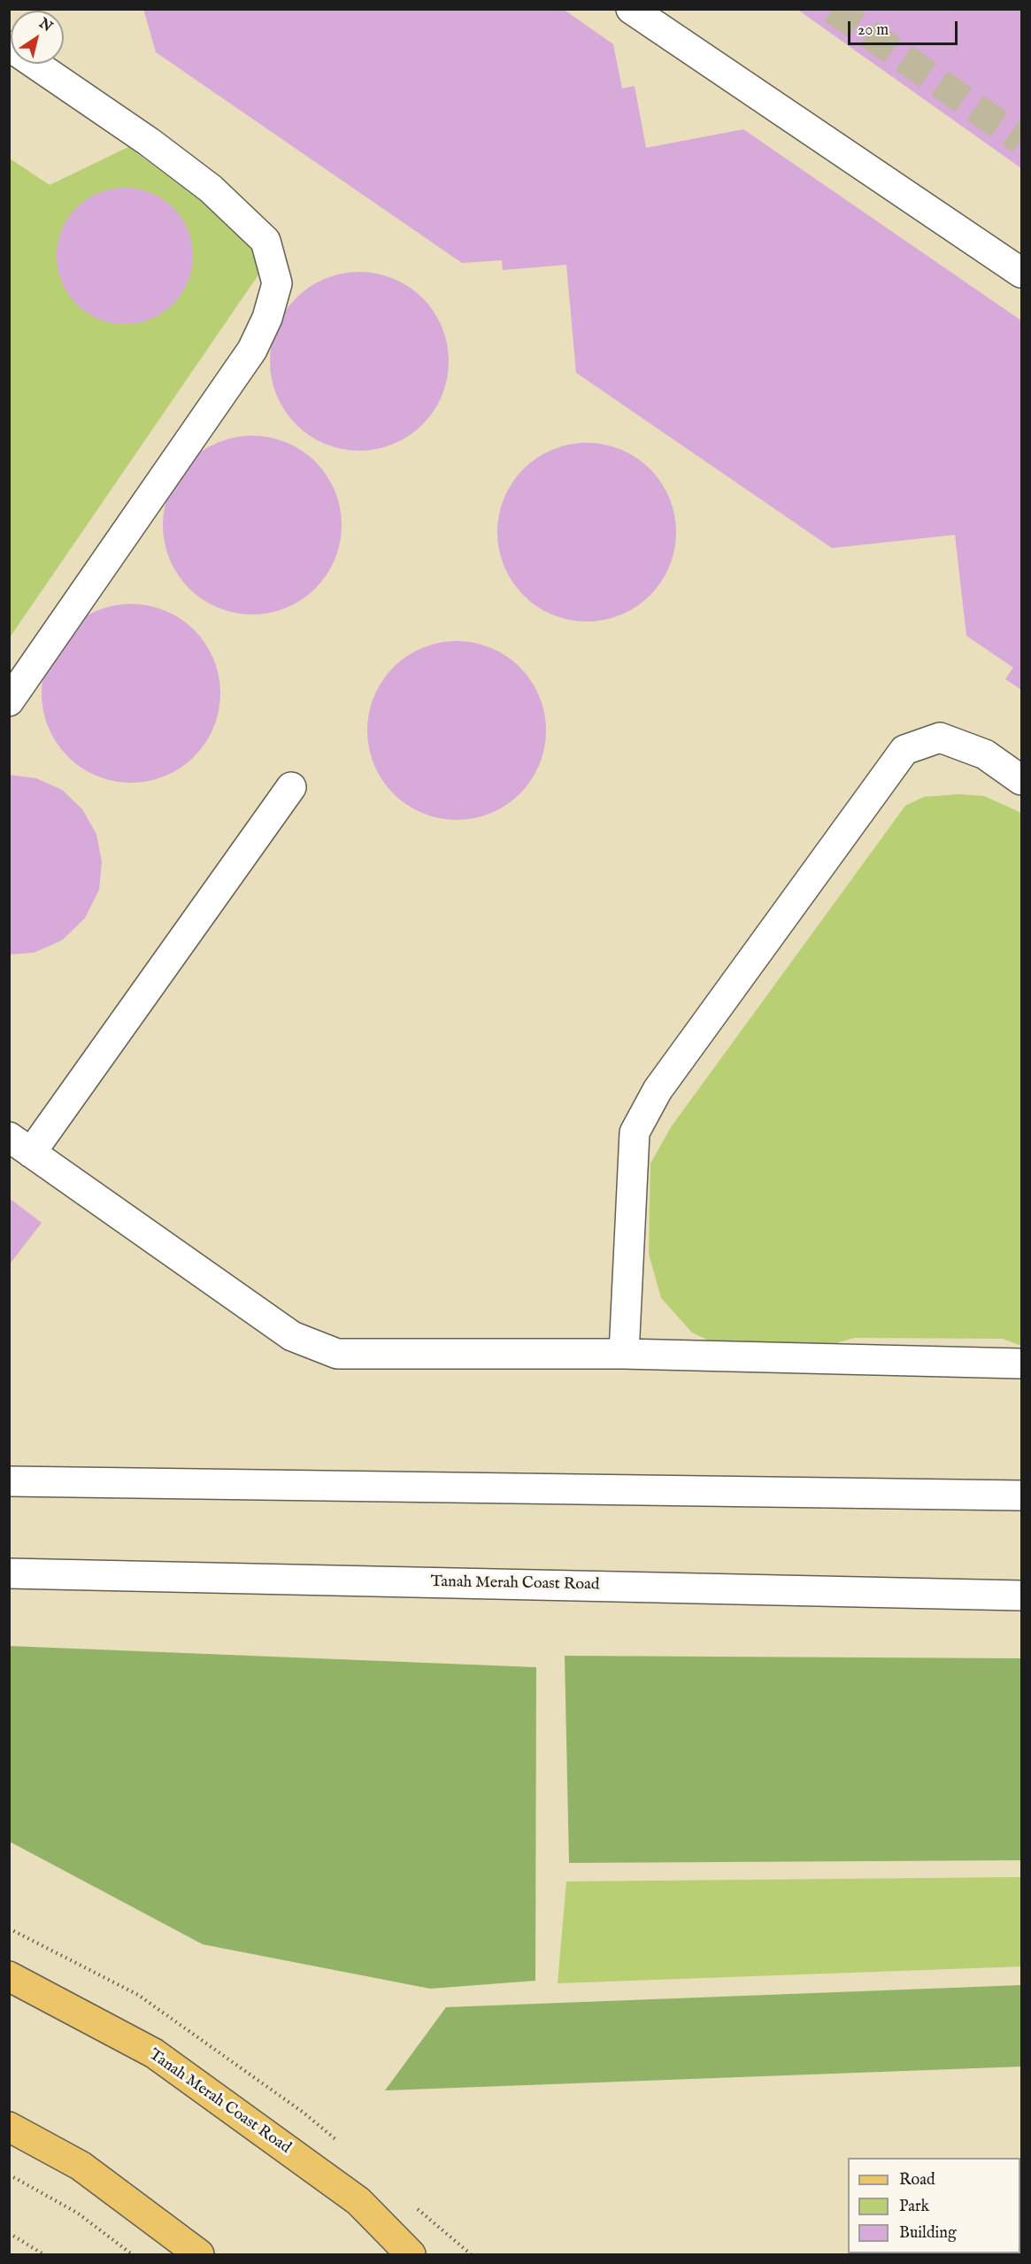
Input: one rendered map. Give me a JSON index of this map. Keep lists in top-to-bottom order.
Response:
{
  "streets": {
    "main road": ["Tanah Merah Coast Road"]
  },
  "legend": ["Road", "Park", "Building"],
  "scale_bar": "20 m",
  "north": "top right"
}
